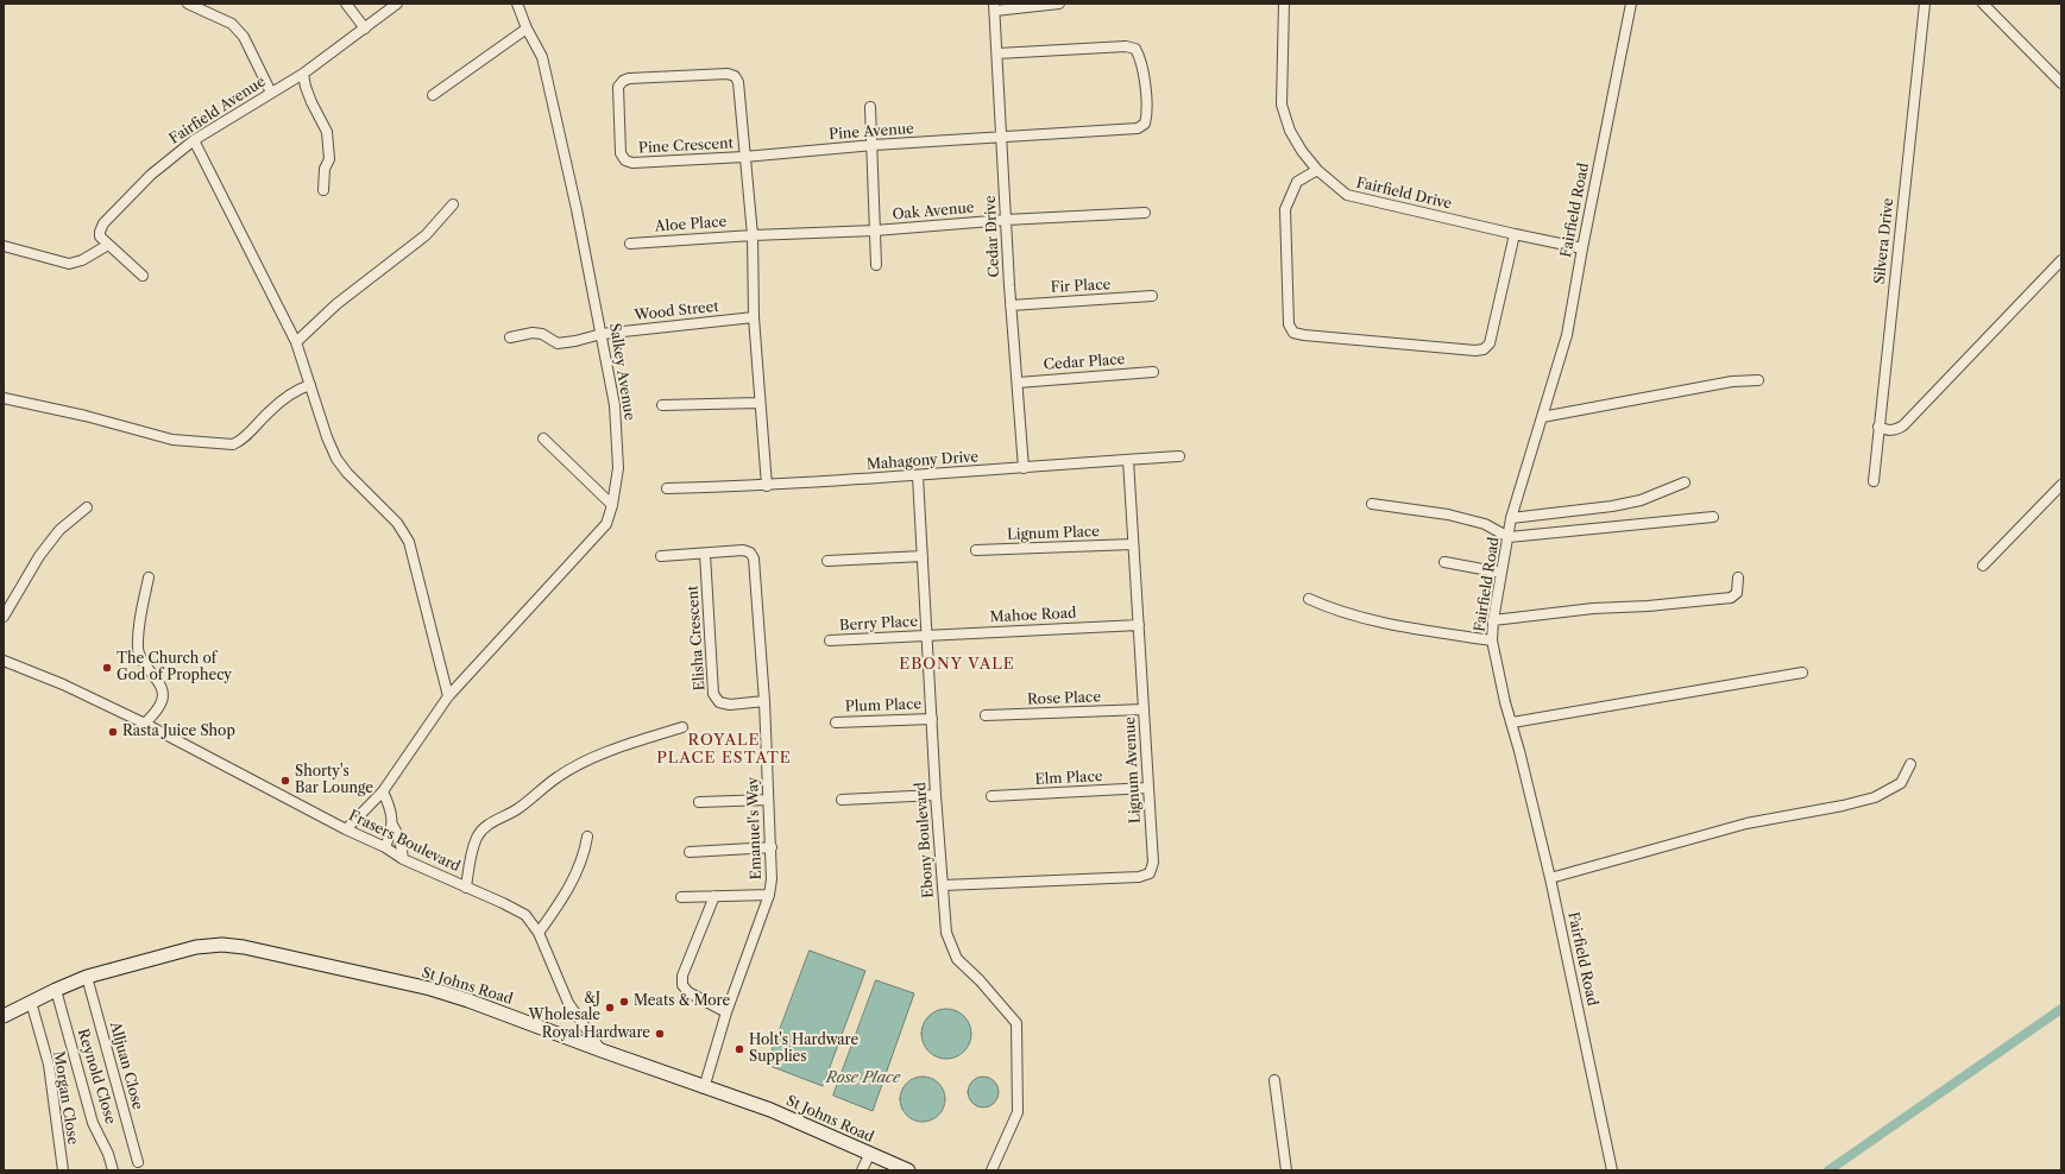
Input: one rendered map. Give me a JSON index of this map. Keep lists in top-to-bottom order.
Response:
{
  "streets": {
    "main road": ["St Johns Road"],
    "street": [
      "Fairfield Avenue",
      "Pine Avenue",
      "Pine Crescent",
      "Fairfield Drive",
      "Fairfield Road",
      "Oak Avenue",
      "Aloe Place",
      "Cedar Drive",
      "Silvera Drive",
      "Fir Place",
      "Wood Street",
      "Cedar Place",
      "Salkey Avenue",
      "Mahagony Drive",
      "Lignum Place",
      "Mahoe Road",
      "Berry Place",
      "Elisha Crescent",
      "Rose Place",
      "Plum Place",
      "Lignum Avenue",
      "Elm Place",
      "Emanuel's Way",
      "Ebony Boulevard",
      "Frasers Boulevard",
      "Alljuan Close",
      "Reynold Close",
      "Morgan Close"
    ]
  },
  "crossings": [
    ["Pine Avenue", "Pine Crescent"],
    ["Pine Avenue", "Cedar Drive"],
    ["Fairfield Drive", "Fairfield Road"],
    ["Oak Avenue", "Aloe Place"],
    ["Oak Avenue", "Cedar Drive"],
    ["Cedar Drive", "Fir Place"],
    ["Cedar Drive", "Cedar Place"],
    ["Cedar Drive", "Mahagony Drive"],
    ["Wood Street", "Salkey Avenue"],
    ["Salkey Avenue", "Frasers Boulevard"],
    ["Mahagony Drive", "Lignum Avenue"],
    ["Mahagony Drive", "Ebony Boulevard"],
    ["Lignum Place", "Lignum Avenue"],
    ["Mahoe Road", "Berry Place"],
    ["Mahoe Road", "Lignum Avenue"],
    ["Mahoe Road", "Ebony Boulevard"],
    ["Berry Place", "Ebony Boulevard"],
    ["Elisha Crescent", "Emanuel's Way"],
    ["Rose Place", "Lignum Avenue"],
    ["Plum Place", "Ebony Boulevard"],
    ["Lignum Avenue", "Elm Place"],
    ["Lignum Avenue", "Ebony Boulevard"],
    ["Emanuel's Way", "St Johns Road"],
    ["Frasers Boulevard", "St Johns Road"],
    ["St Johns Road", "Alljuan Close"],
    ["St Johns Road", "Reynold Close"],
    ["St Johns Road", "Morgan Close"]
  ],
  "districts": ["EBONY VALE", "ROYALE PLACE ESTATE"],
  "water": ["Rose Place"],
  "places": [
    "The Church of God of Prophecy",
    "Rasta Juice Shop",
    "Shorty's Bar Lounge",
    "Meats & More",
    "&J Wholesale",
    "Royal Hardware",
    "Holt's Hardware Supplies"
  ]
}
